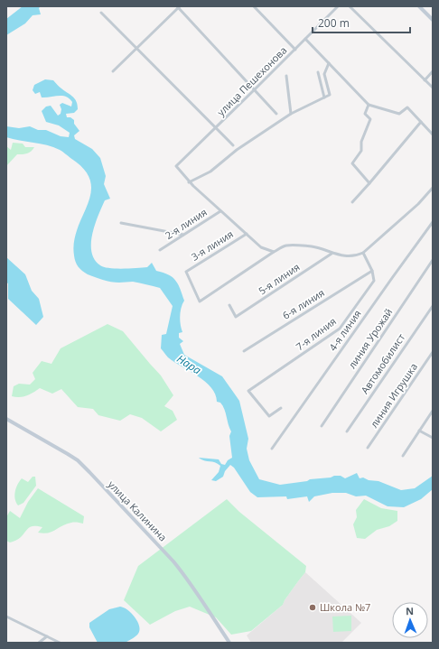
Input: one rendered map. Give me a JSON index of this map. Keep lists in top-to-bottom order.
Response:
{
  "streets": {
    "street": [
      "улица Пешехонова",
      "2-я линия",
      "3-я линия",
      "5-я линия",
      "6-я линия",
      "4-я линия",
      "7-я линия",
      "линия Урожай",
      "Автомобилист",
      "линия Игрушка",
      "улица Калинина"
    ]
  },
  "crossings": [
    ["6-я линия", "7-я линия"]
  ],
  "water": ["Нара"],
  "places": ["Школа №7"],
  "scale_bar": "200 m",
  "north": "top"
}
